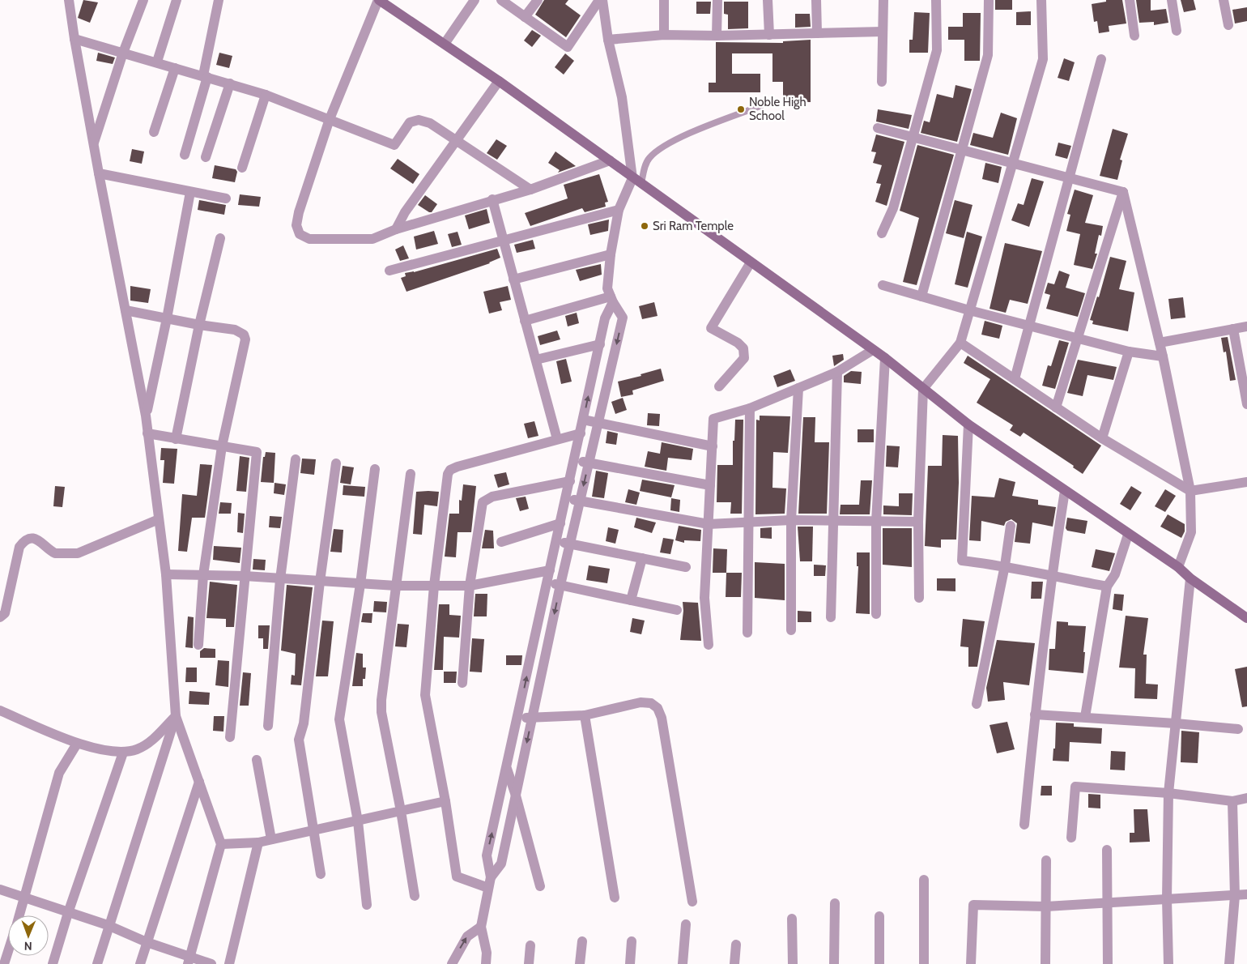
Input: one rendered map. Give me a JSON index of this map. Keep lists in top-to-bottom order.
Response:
{
  "places": ["Noble High School", "Sri Ram Temple"],
  "north": "bottom"
}
